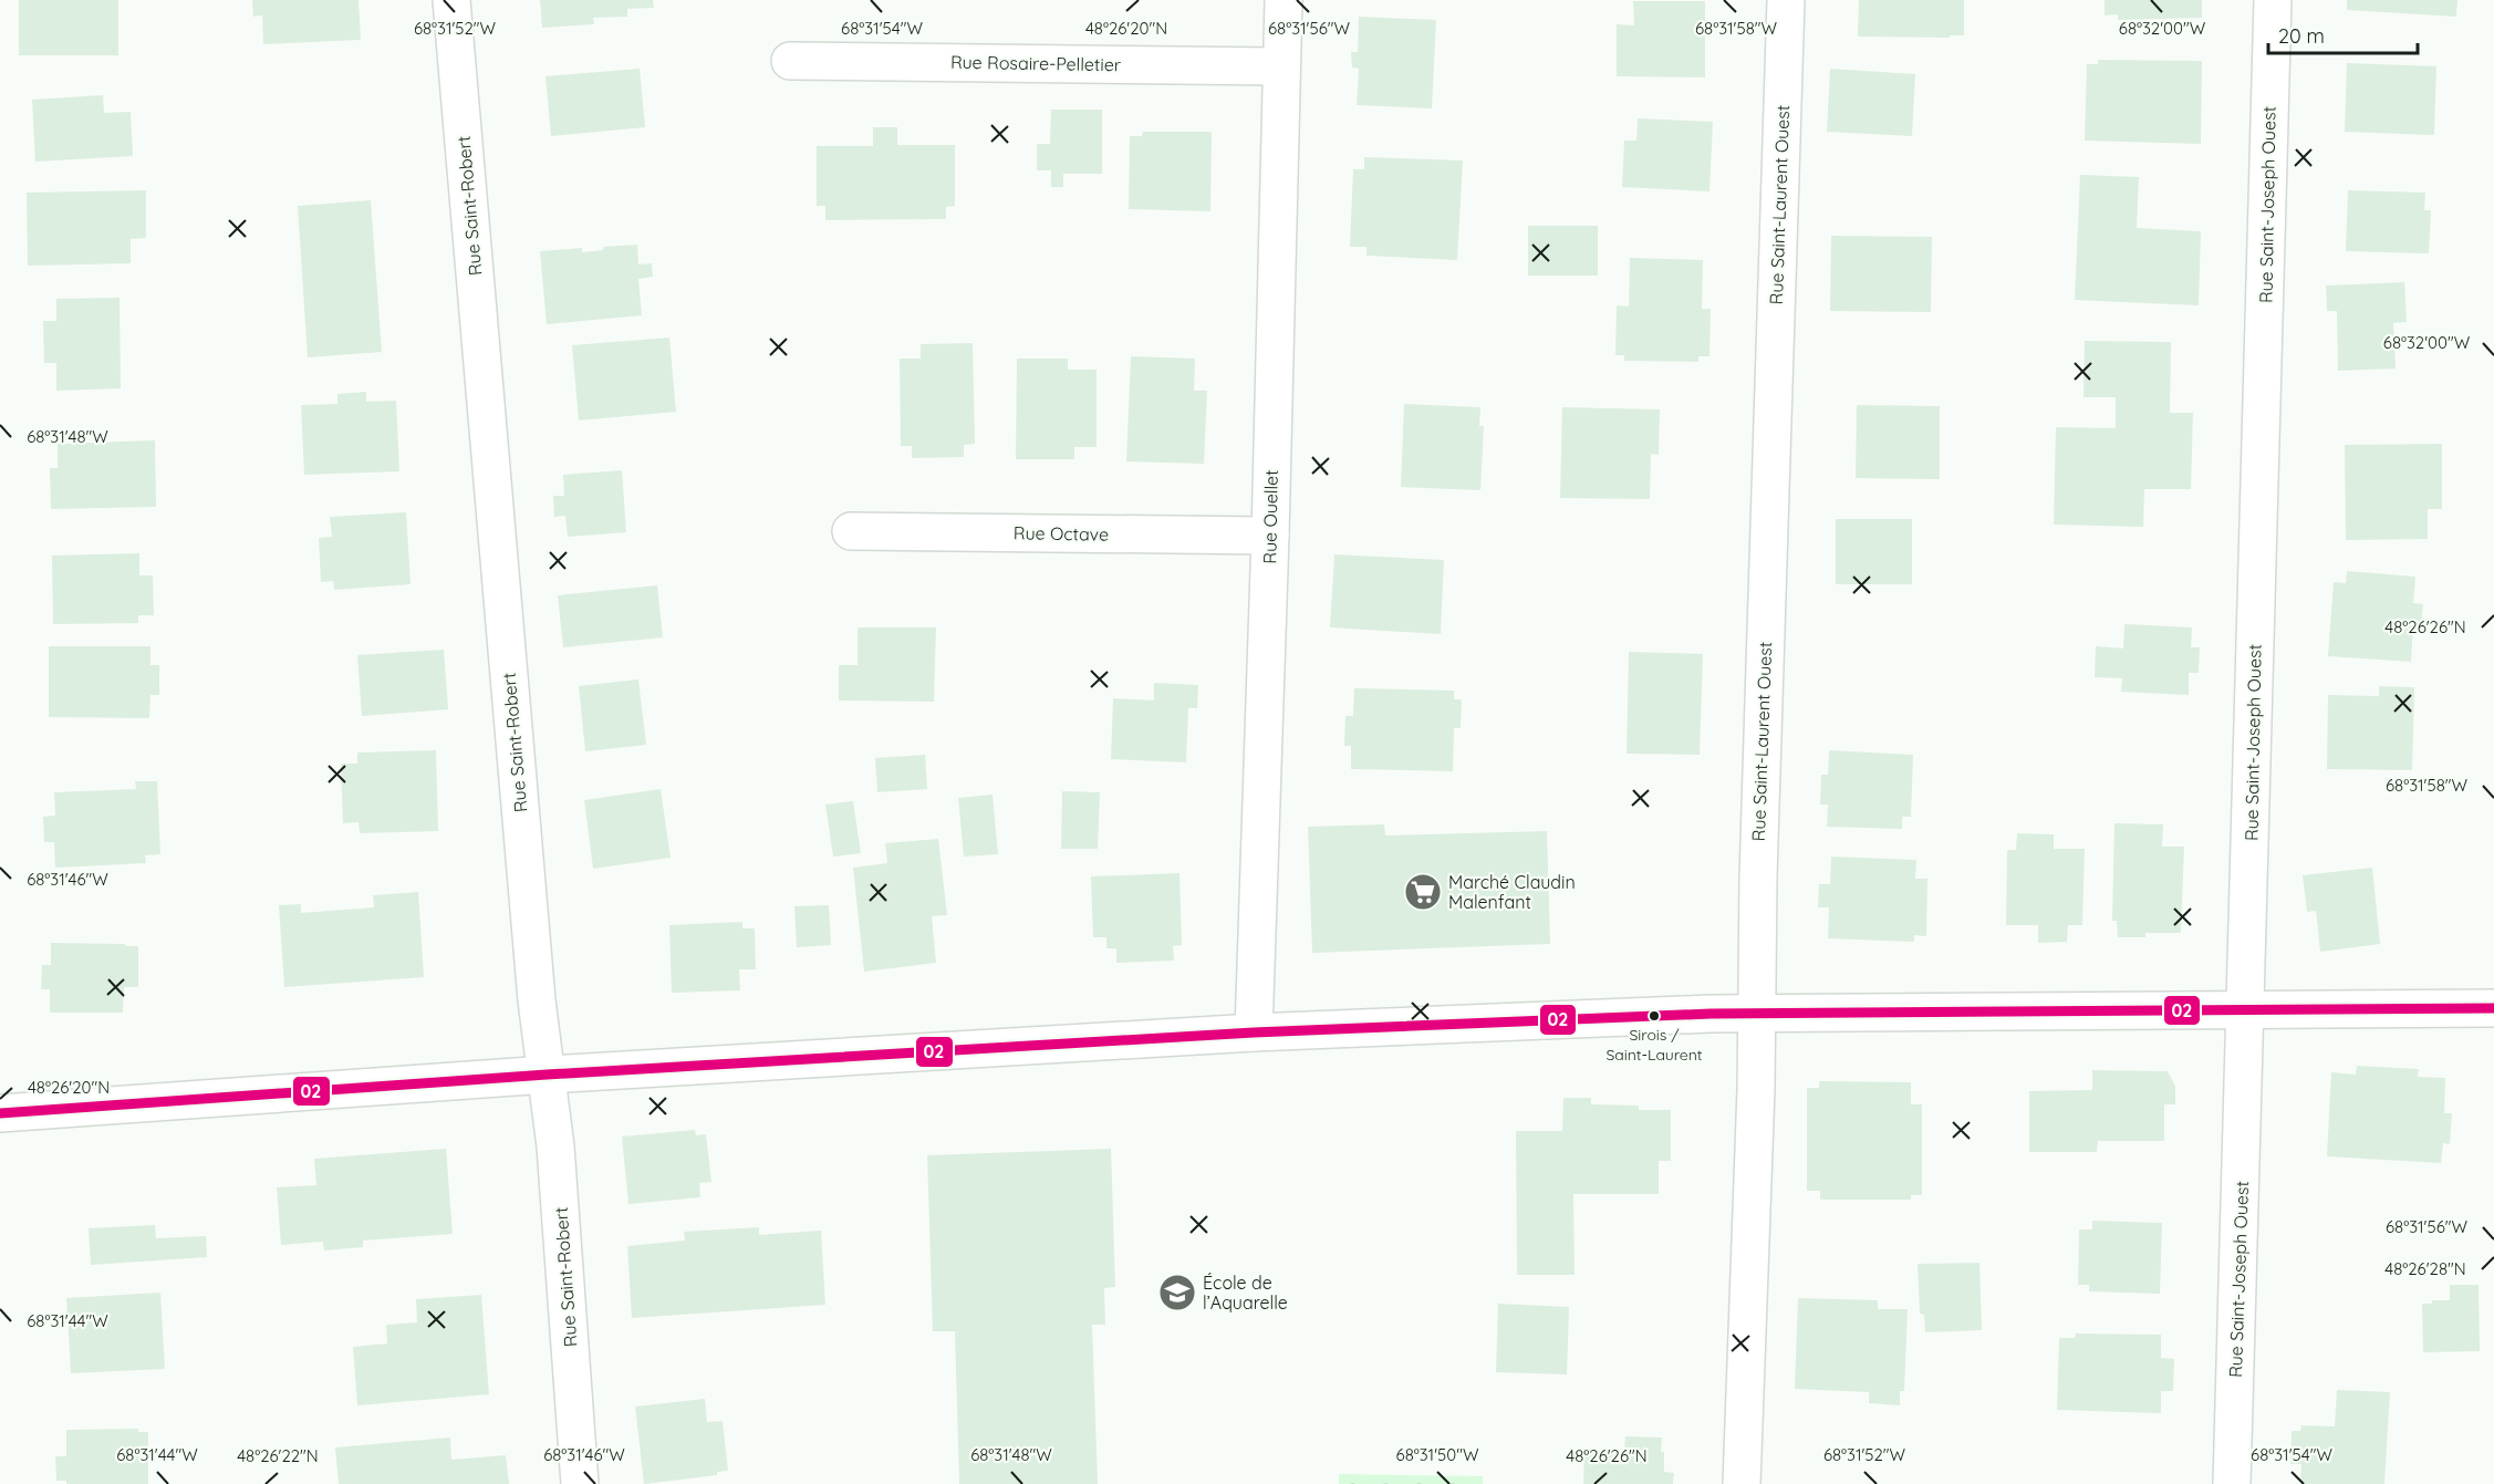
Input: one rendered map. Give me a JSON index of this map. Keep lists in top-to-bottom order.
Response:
{
  "streets": {
    "street": [
      "Rue Rosaire-Pelletier",
      "Rue Saint-Laurent Ouest",
      "Rue Saint-Joseph Ouest",
      "Rue Saint-Robert",
      "Rue Ouellet",
      "Rue Octave"
    ]
  },
  "crossings": [
    ["Rue Rosaire-Pelletier", "Rue Ouellet"],
    ["Rue Ouellet", "Rue Octave"]
  ],
  "places": {
    "supermarket": ["Marché Claudin Malenfant"],
    "other": ["Sirois / Saint-Laurent"],
    "school or university": ["École de l’Aquarelle"]
  },
  "lines": ["transit line 02"],
  "scale_bar": "20 m",
  "coordinates": [
    "48°26'20\"N",
    "68°31'52\"W",
    "68°31'54\"W",
    "68°31'56\"W",
    "68°31'58\"W",
    "68°32'00\"W",
    "68°31'48\"W",
    "48°26'26\"N",
    "68°31'46\"W",
    "48°26'28\"N",
    "68°31'44\"W",
    "68°31'50\"W",
    "48°26'22\"N"
  ]
}
